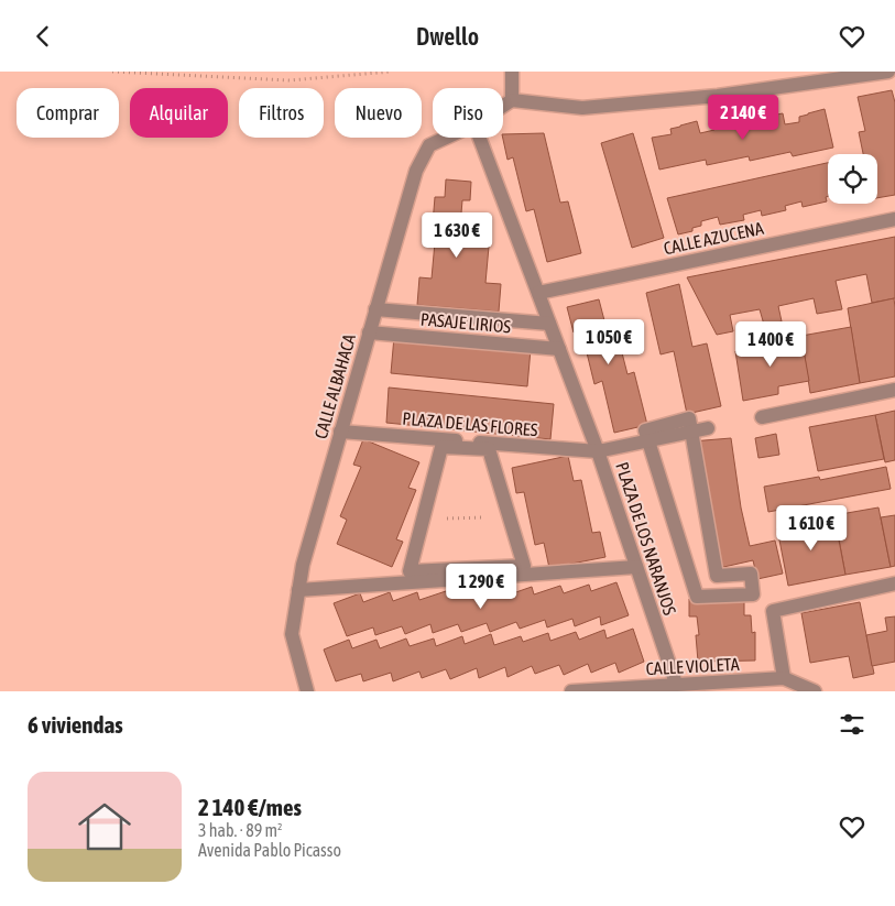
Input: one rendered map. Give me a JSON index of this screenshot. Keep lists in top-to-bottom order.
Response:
{
  "streets": {
    "street": [
      "CALLE AZUCENA",
      "PASAJE LIRIOS",
      "CALLE ALBAHACA",
      "PLAZA DE LAS FLORES",
      "PLAZA DE LOS NARANJOS",
      "CALLE VIOLETA"
    ]
  },
  "crossings": [
    ["PASAJE LIRIOS", "CALLE ALBAHACA"],
    ["CALLE ALBAHACA", "PLAZA DE LAS FLORES"],
    ["PLAZA DE LAS FLORES", "PLAZA DE LOS NARANJOS"],
    ["PLAZA DE LOS NARANJOS", "CALLE VIOLETA"]
  ],
  "page": {
    "header": "Dwello",
    "chip": [
      "Comprar",
      "Alquilar",
      "Filtros",
      "Nuevo",
      "Piso"
    ],
    "price": [
      "2 140 €",
      "1 630 €",
      "1 050 €",
      "1 400 €",
      "1 610 €",
      "1 290 €"
    ],
    "heading": "6 viviendas",
    "list": [
      {
        "name": "2 140 €/mes",
        "note": "3 hab. · 89 m² · Avenida Pablo Picasso"
      }
    ]
  }
}
